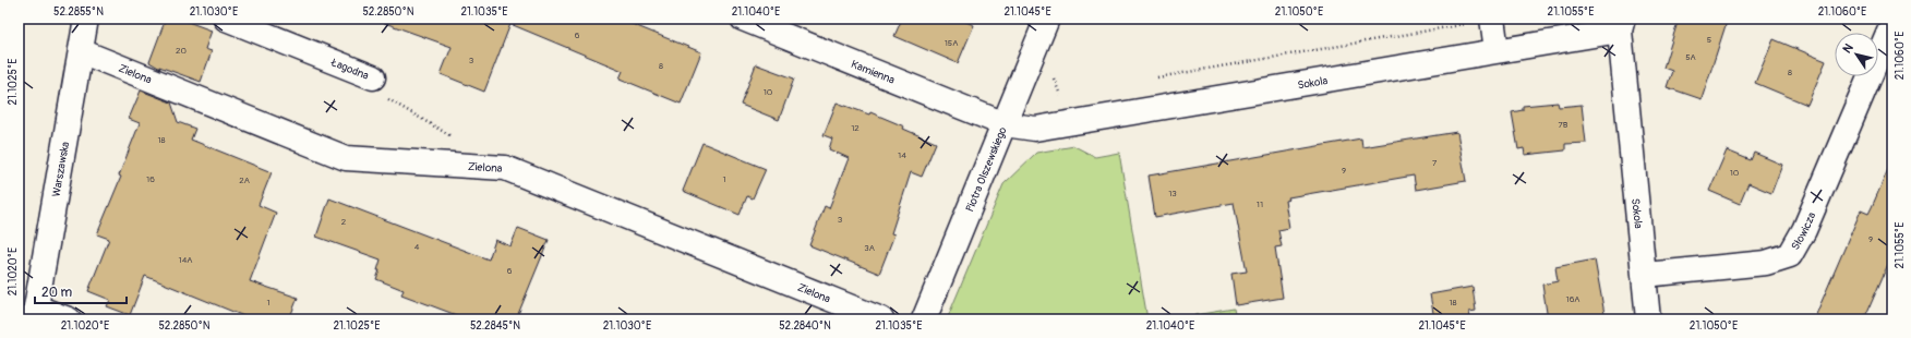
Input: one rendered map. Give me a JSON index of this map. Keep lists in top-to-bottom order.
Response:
{
  "streets": {
    "street": [
      "Łagodna",
      "Kamienna",
      "Zielona",
      "Sokola",
      "Warszawska",
      "Piotra Olszewskiego",
      "Słowicza"
    ]
  },
  "crossings": [
    ["Kamienna", "Sokola"],
    ["Kamienna", "Piotra Olszewskiego"],
    ["Zielona", "Warszawska"],
    ["Sokola", "Piotra Olszewskiego"],
    ["Sokola", "Słowicza"]
  ],
  "house_numbers": [
    "6",
    "5",
    "15A",
    "20",
    "5A",
    "3",
    "8",
    "8",
    "10",
    "7B",
    "12",
    "18",
    "14",
    "7",
    "9",
    "10",
    "16",
    "1",
    "2A",
    "13",
    "11",
    "3",
    "2",
    "9",
    "4",
    "3A",
    "14A",
    "6",
    "16A",
    "1",
    "18"
  ],
  "scale_bar": "20 m",
  "north": "top left",
  "coordinates": [
    "52.2855°N",
    "21.1030°E",
    "52.2850°N",
    "21.1035°E",
    "21.1040°E",
    "21.1045°E",
    "21.1050°E",
    "21.1055°E",
    "21.1060°E",
    "21.1025°E",
    "21.1020°E",
    "52.2845°N",
    "52.2840°N"
  ]
}
